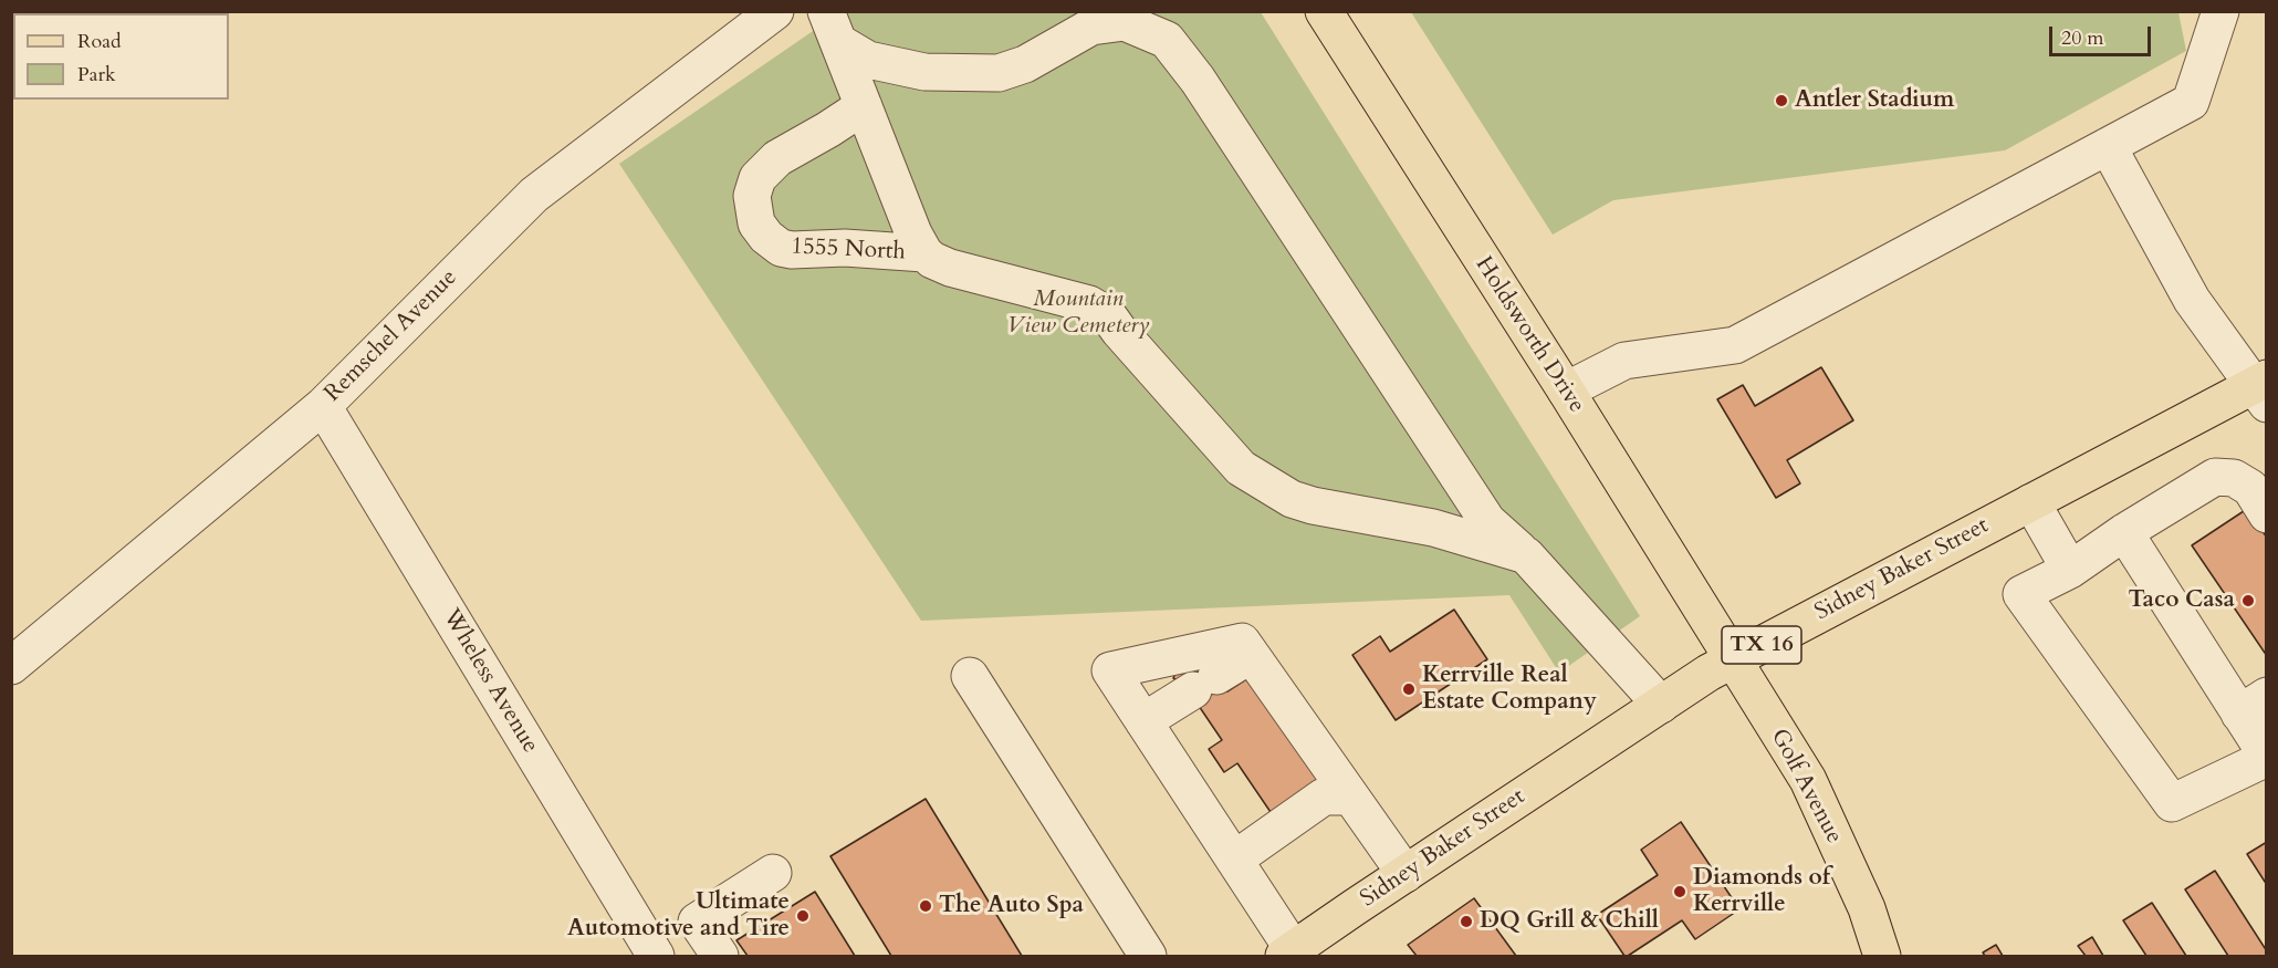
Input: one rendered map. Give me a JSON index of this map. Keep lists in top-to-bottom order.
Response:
{
  "streets": {
    "main road": [
      "Holdsworth Drive",
      "Sidney Baker Street",
      "TX 16",
      "Golf Avenue"
    ],
    "street": ["1555 North", "Remschel Avenue", "Wheless Avenue"]
  },
  "crossings": [
    ["Holdsworth Drive", "Sidney Baker Street"],
    ["Holdsworth Drive", "Golf Avenue"],
    ["Remschel Avenue", "Wheless Avenue"],
    ["Sidney Baker Street", "Golf Avenue"]
  ],
  "parks": ["Mountain View Cemetery"],
  "places": [
    "Antler Stadium",
    "Taco Casa",
    "Kerrville Real Estate Company",
    "Diamonds of Kerrville",
    "The Auto Spa",
    "Ultimate Automotive and Tire",
    "DQ Grill & Chill"
  ],
  "legend": ["Road", "Park"],
  "scale_bar": "20 m"
}
